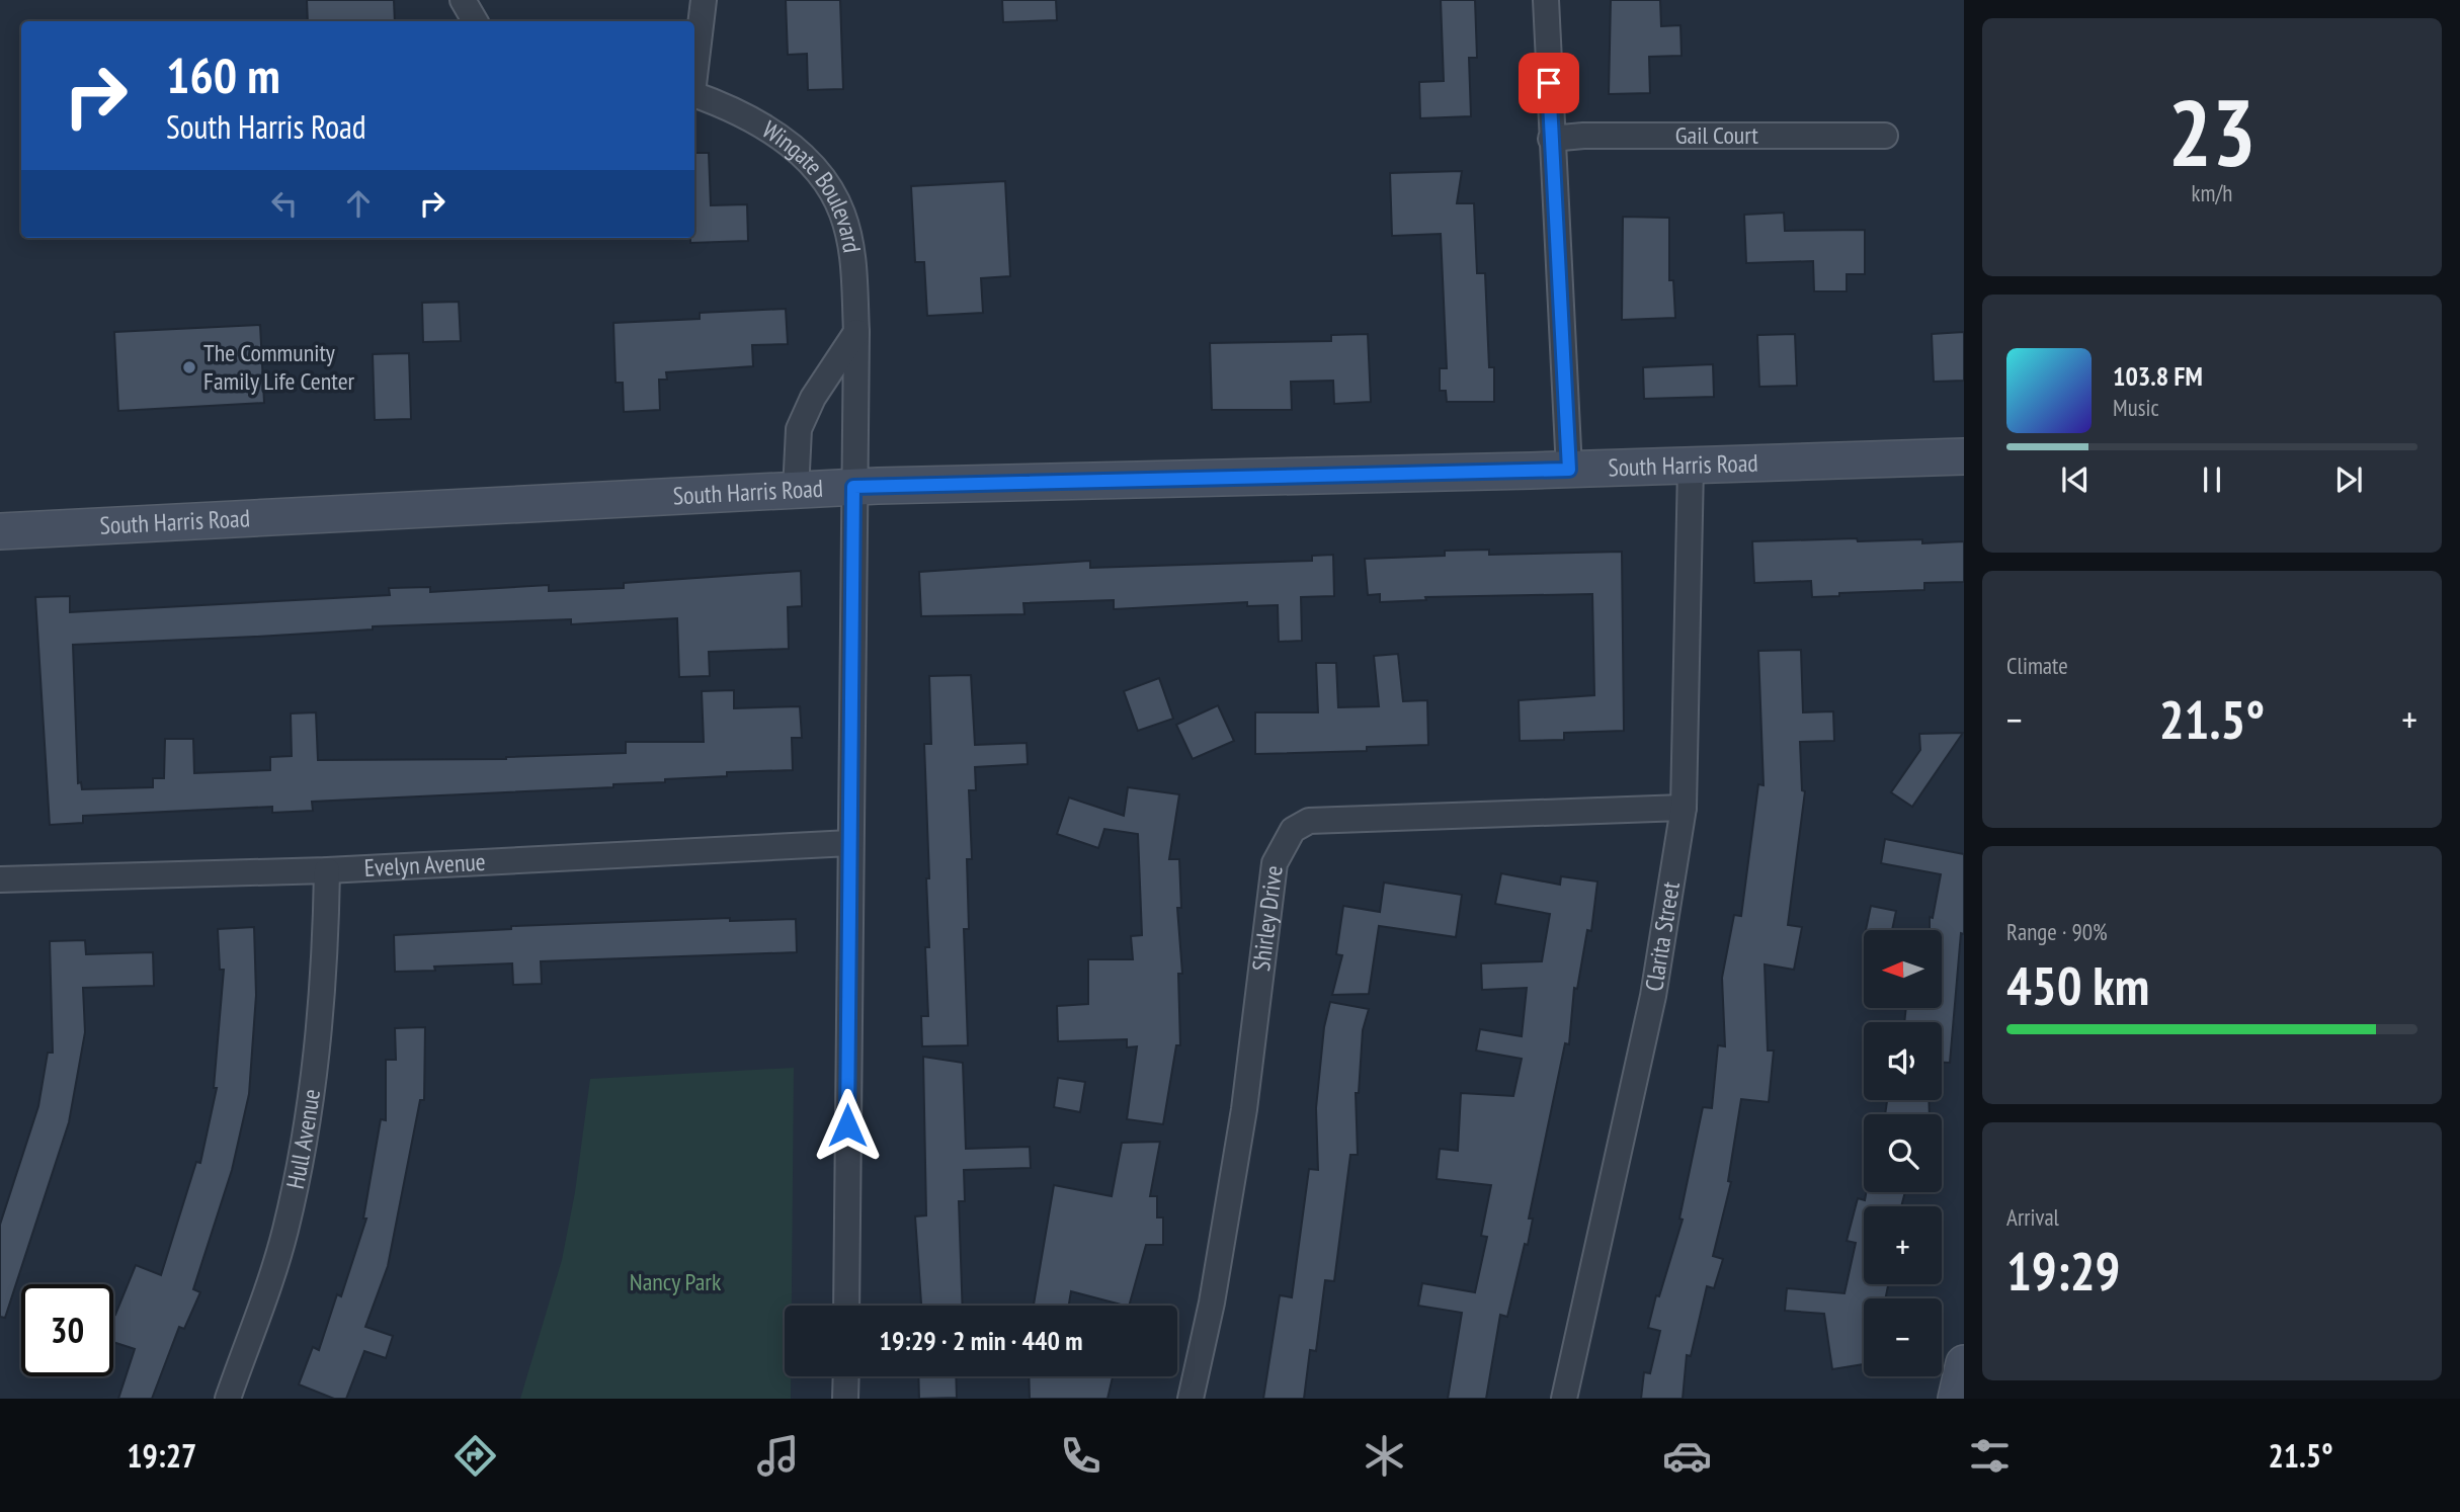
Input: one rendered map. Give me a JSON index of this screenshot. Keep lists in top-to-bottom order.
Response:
{
  "streets": {
    "main road": ["South Harris Road"],
    "street": [
      "Gail Court",
      "Wingate Boulevard",
      "Evelyn Avenue",
      "Shirley Drive",
      "Clarita Street",
      "Hull Avenue"
    ]
  },
  "crossings": [
    ["Wingate Boulevard", "South Harris Road"],
    ["Wingate Boulevard", "Evelyn Avenue"],
    ["South Harris Road", "Clarita Street"],
    ["Evelyn Avenue", "Hull Avenue"],
    ["Shirley Drive", "Clarita Street"]
  ],
  "parks": ["Nancy Park"],
  "places": ["The Community Family Life Center"],
  "north": "left",
  "page": {
    "tile": [
      ["23", "km/h"],
      "Climate",
      ["Range · 90%", "450 km"],
      ["Arrival", "19:29"]
    ],
    "turn": ["160 m", "South Harris Road"],
    "song": ["103.8 FM", "Music"],
    "heat": ["−", "21.5°", "+"],
    "map_buttons": ["+", "−"],
    "limit": "30",
    "trip": "19:29 · 2 min · 440 m",
    "tabs": ["19:27", "21.5°"]
  }
}
